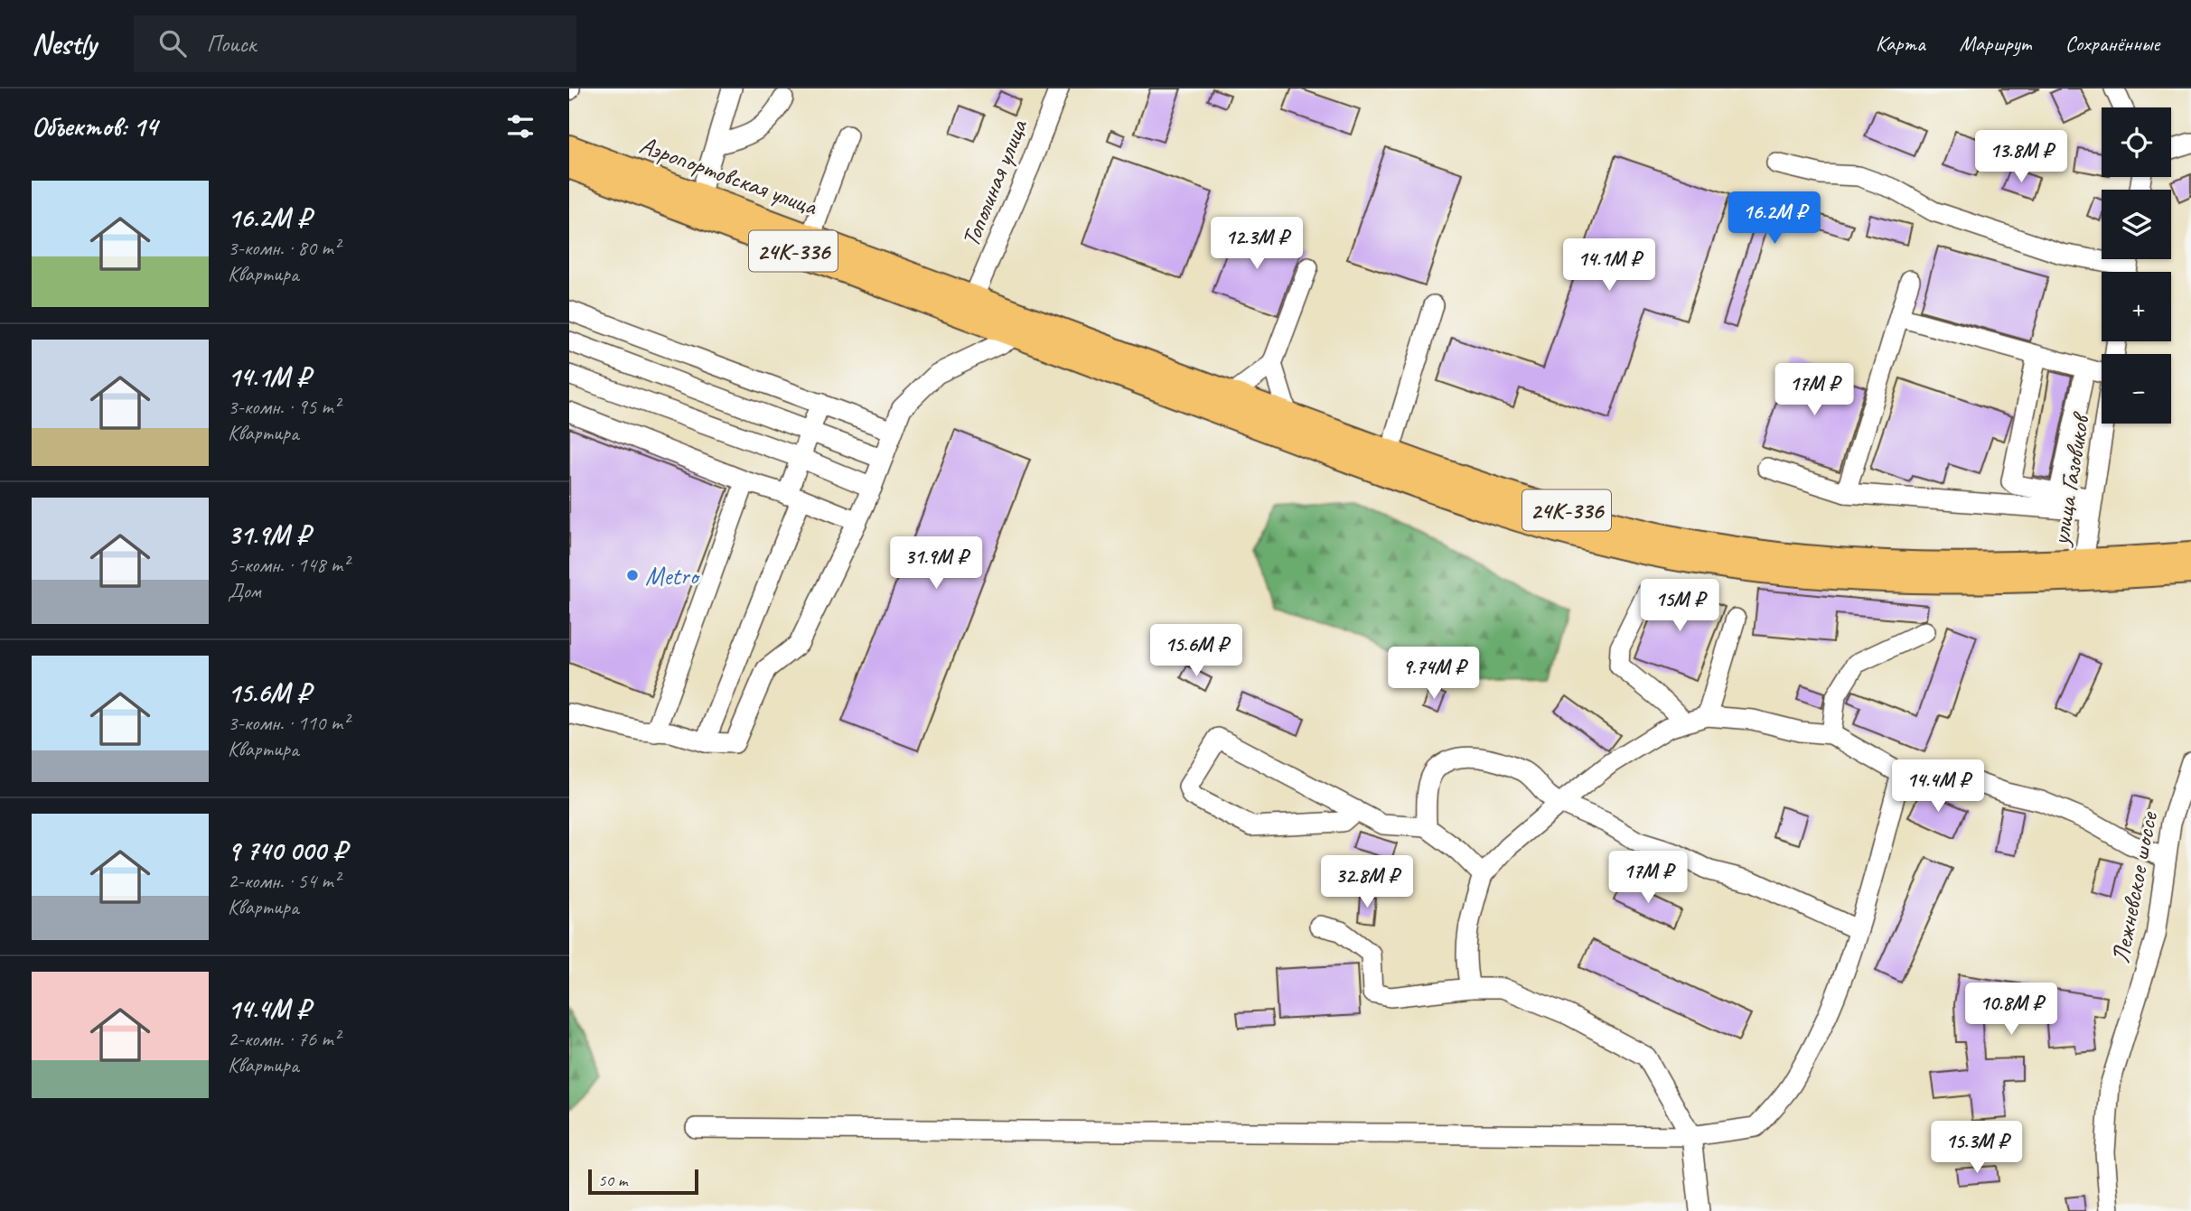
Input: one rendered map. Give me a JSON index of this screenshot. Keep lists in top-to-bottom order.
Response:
{
  "streets": {
    "main road": ["Аэропортовская улица", "24К-336"],
    "street": ["Тополиная улица", "улица Газовиков", "Лежневское шоссе"]
  },
  "crossings": [
    ["Аэропортовская улица", "Тополиная улица"],
    ["Аэропортовская улица", "24К-336"],
    ["Тополиная улица", "24К-336"],
    ["24К-336", "улица Газовиков"]
  ],
  "places": ["Metro"],
  "scale_bar": "50 m",
  "page": {
    "header": "Nestly",
    "search": "Поиск",
    "nav": ["Карта", "Маршрут", "Сохранённые"],
    "heading": "Объектов: 14",
    "map_buttons": ["+", "−"],
    "price": [
      "13.8M ₽",
      "16.2M ₽",
      "12.3M ₽",
      "14.1M ₽",
      "17M ₽",
      "31.9M ₽",
      "15M ₽",
      "15.6M ₽",
      "9.74M ₽",
      "14.4M ₽",
      "17M ₽",
      "32.8M ₽",
      "10.8M ₽",
      "15.3M ₽"
    ],
    "list": [
      {
        "name": "16.2M ₽",
        "note": "3-комн. · 80 m² · Квартира"
      },
      {
        "name": "14.1M ₽",
        "note": "3-комн. · 95 m² · Квартира"
      },
      {
        "name": "31.9M ₽",
        "note": "5-комн. · 148 m² · Дом"
      },
      {
        "name": "15.6M ₽",
        "note": "3-комн. · 110 m² · Квартира"
      },
      {
        "name": "9 740 000 ₽",
        "note": "2-комн. · 54 m² · Квартира"
      },
      {
        "name": "14.4M ₽",
        "note": "2-комн. · 76 m² · Квартира"
      }
    ],
    "scale": "50 m"
  }
}
